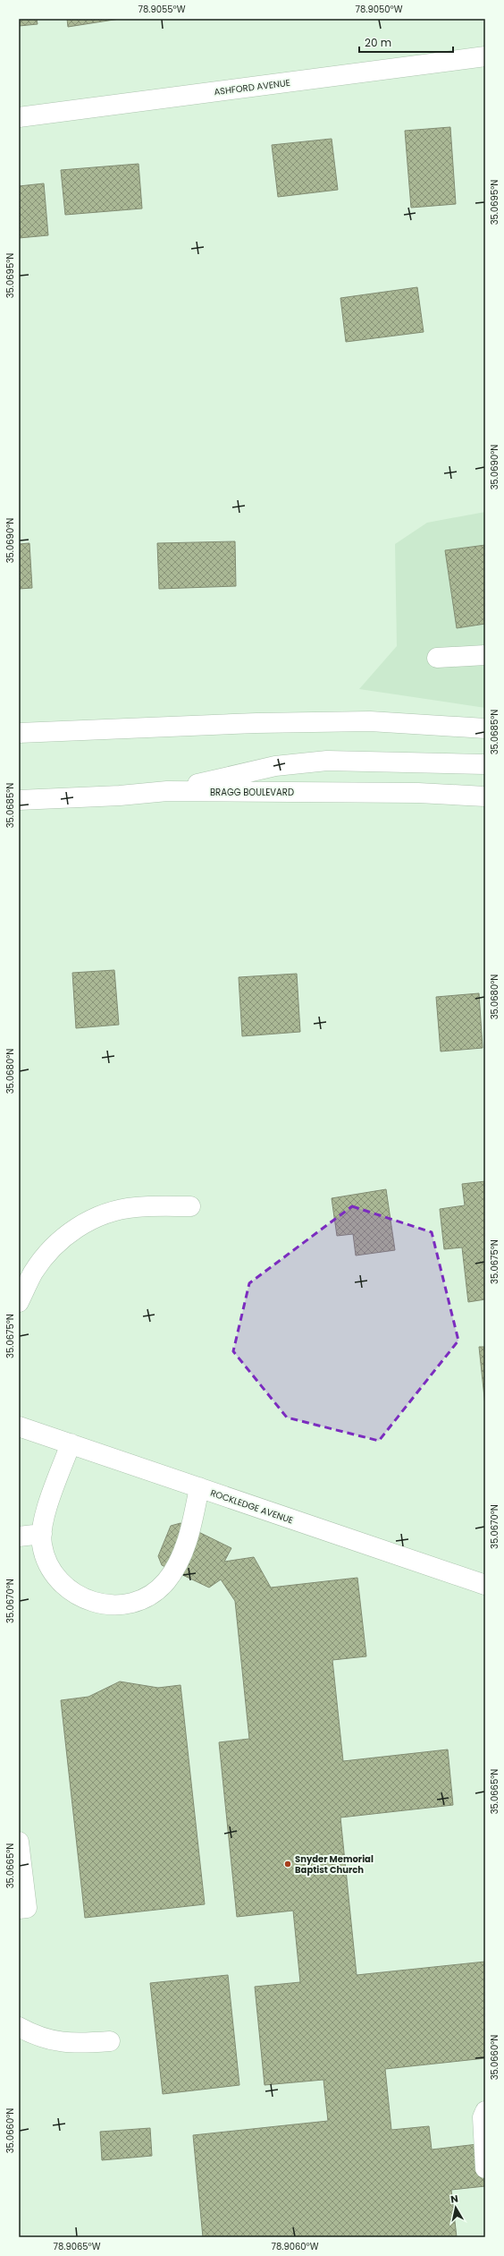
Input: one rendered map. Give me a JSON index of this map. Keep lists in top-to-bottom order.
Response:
{
  "streets": {
    "main road": ["ASHFORD AVENUE", "BRAGG BOULEVARD", "ROCKLEDGE AVENUE"]
  },
  "places": ["Snyder Memorial Baptist Church"],
  "scale_bar": "20 m",
  "north": "top",
  "coordinates": [
    "78.9055°W",
    "78.9050°W",
    "35.0695°N",
    "35.0690°N",
    "35.0685°N",
    "35.0680°N",
    "35.0675°N",
    "35.0670°N",
    "35.0665°N",
    "35.0660°N",
    "78.9065°W",
    "78.9060°W"
  ]
}
